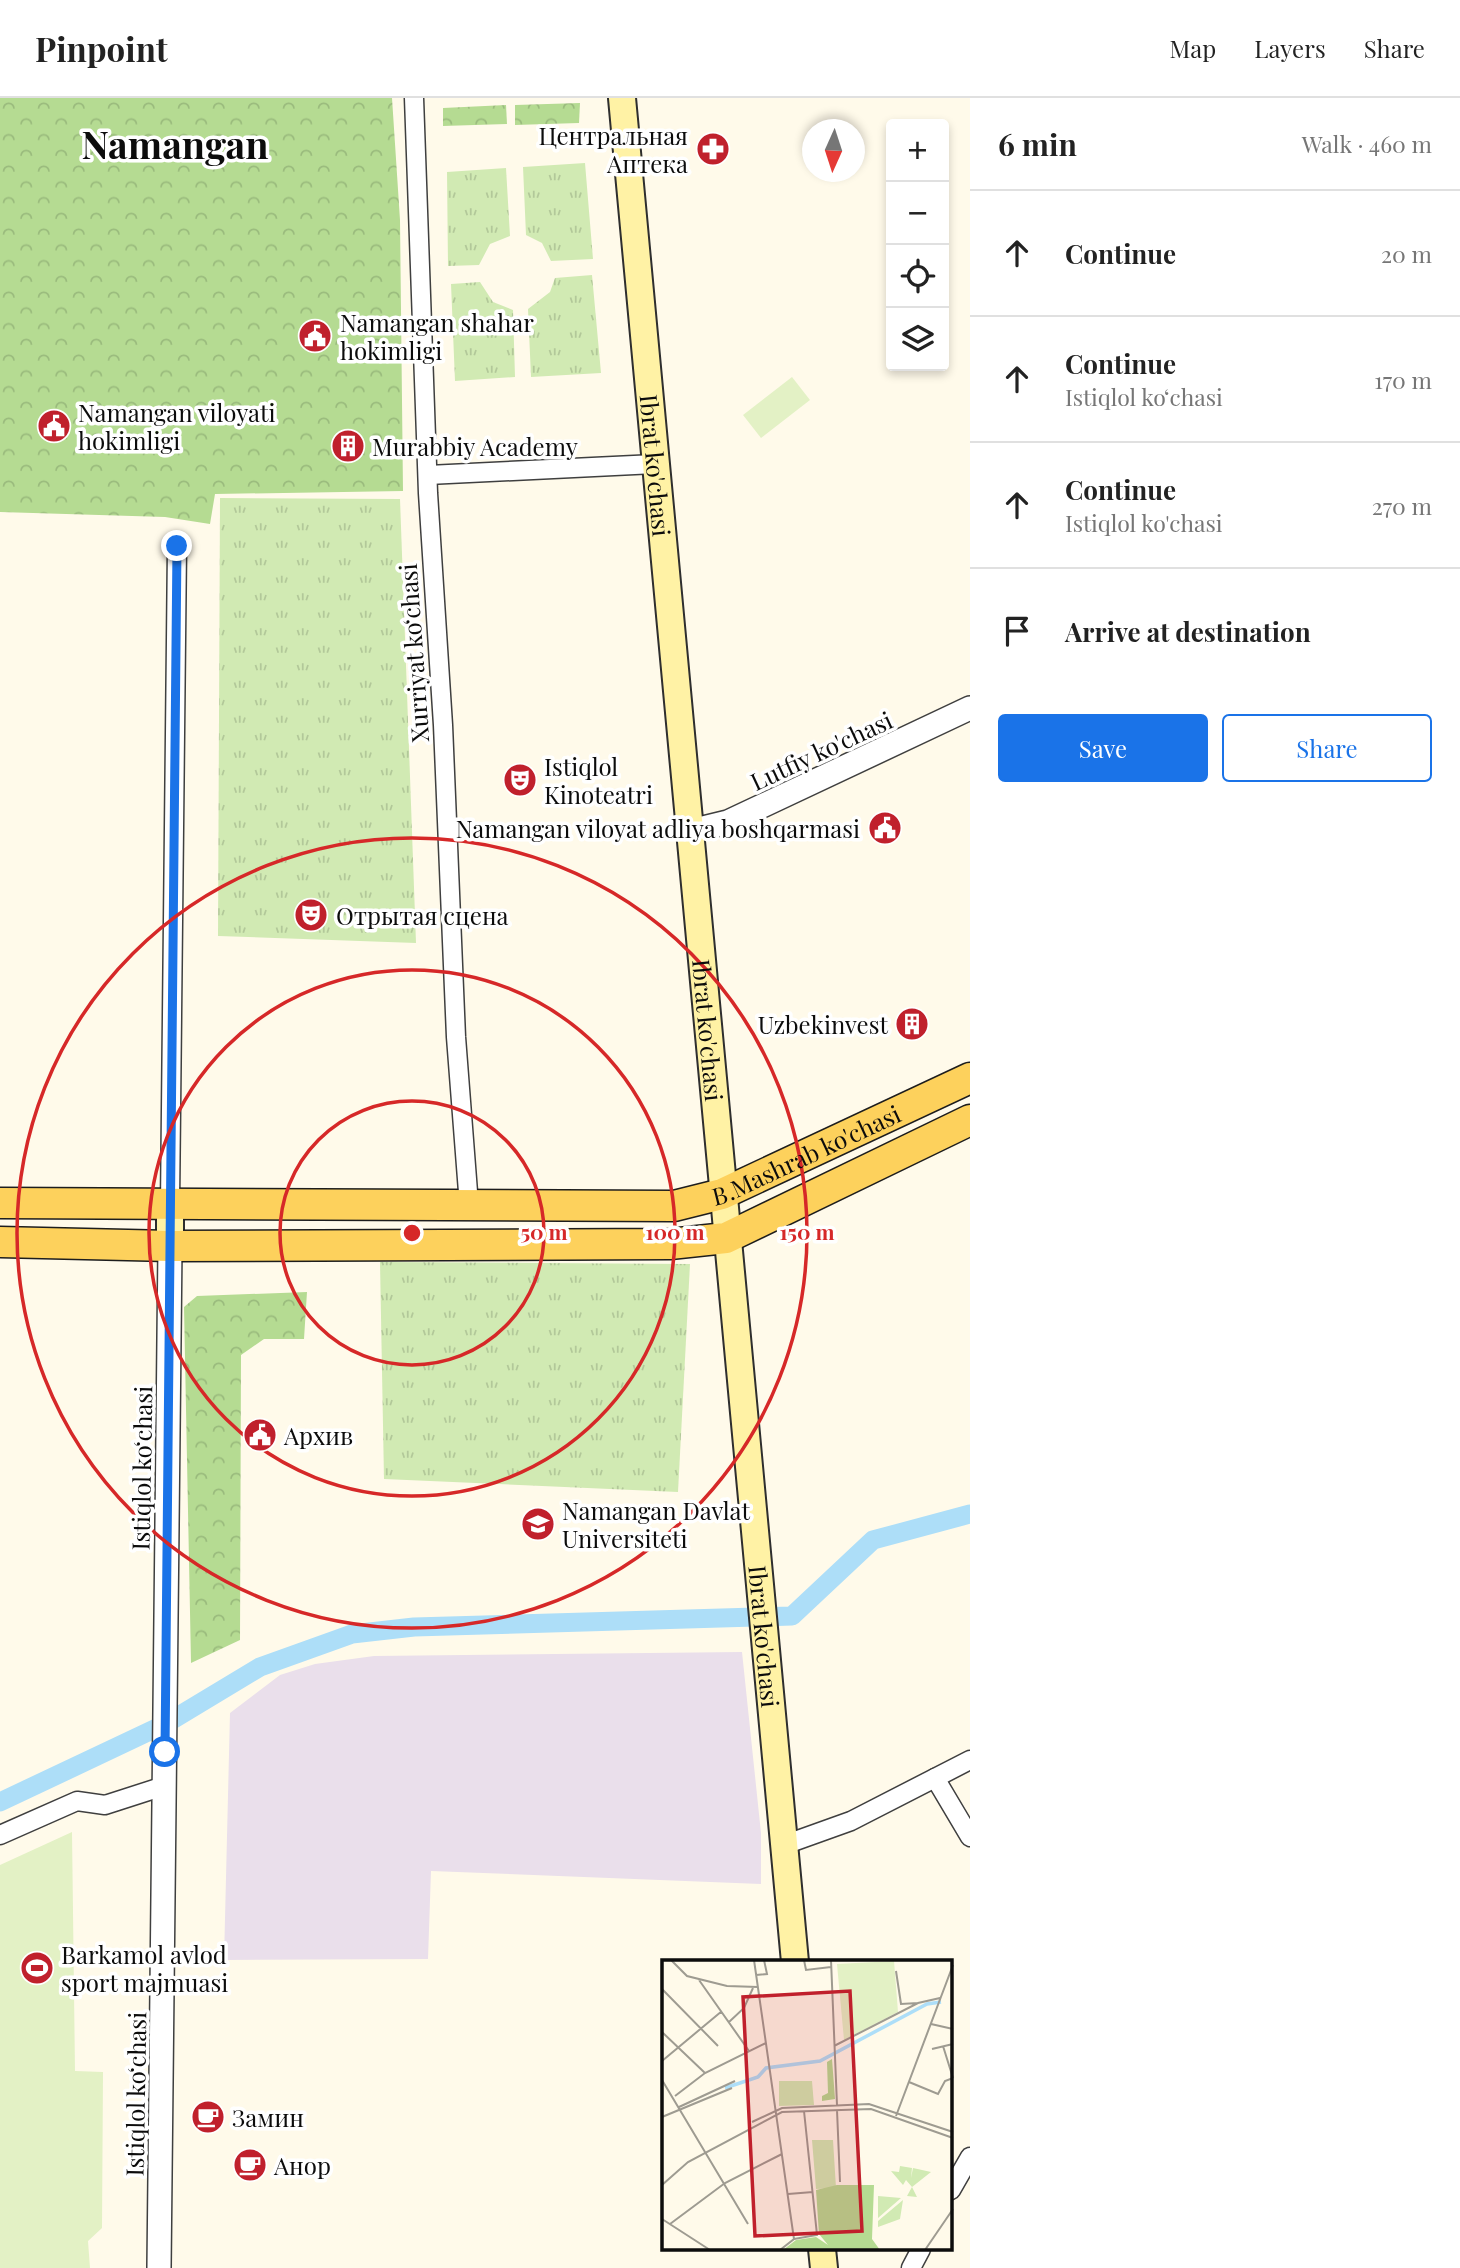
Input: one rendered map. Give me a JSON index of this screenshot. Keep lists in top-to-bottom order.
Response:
{
  "streets": {
    "main road": ["Ibrat ko'chasi", "B.Mashrab ko'chasi"],
    "street": ["Xurriyat ko‘chasi", "Lutfiy ko'chasi", "Istiqlol koʻchasi"]
  },
  "crossings": [
    ["Ibrat ko'chasi", "Lutfiy ko'chasi"],
    ["Ibrat ko'chasi", "B.Mashrab ko'chasi"],
    ["Xurriyat ko‘chasi", "B.Mashrab ko'chasi"],
    ["B.Mashrab ko'chasi", "Istiqlol koʻchasi"]
  ],
  "districts": ["Namangan"],
  "places": {
    "pharmacy": ["Центральная Аптека"],
    "public building": [
      "Namangan shahar hokimligi",
      "Namangan viloyati hokimligi",
      "Namangan viloyat adliya boshqarmasi",
      "Архив"
    ],
    "building": ["Murabbiy Academy", "Uzbekinvest"],
    "theatre": ["Istiqlol Kinoteatri", "Отрытая сцена"],
    "school or university": ["Namangan Davlat Universiteti"],
    "sports": ["Barkamol avlod sport majmuasi"],
    "cafe": ["Замин", "Анор"]
  },
  "north": "bottom",
  "page": {
    "header": "Pinpoint",
    "nav": ["Map", "Layers", "Share"],
    "heading": ["6 min", "Walk · 460 m"],
    "map_buttons": ["+", "−"],
    "list": [
      ["Continue", "20 m"],
      ["Continue", "Istiqlol koʻchasi", "170 m"],
      ["Continue", "Istiqlol ko'chasi", "270 m"],
      "Arrive at destination"
    ],
    "buttons": ["Save", "Share"]
  },
  "rings": ["50 m", "100 m", "150 m"]
}
